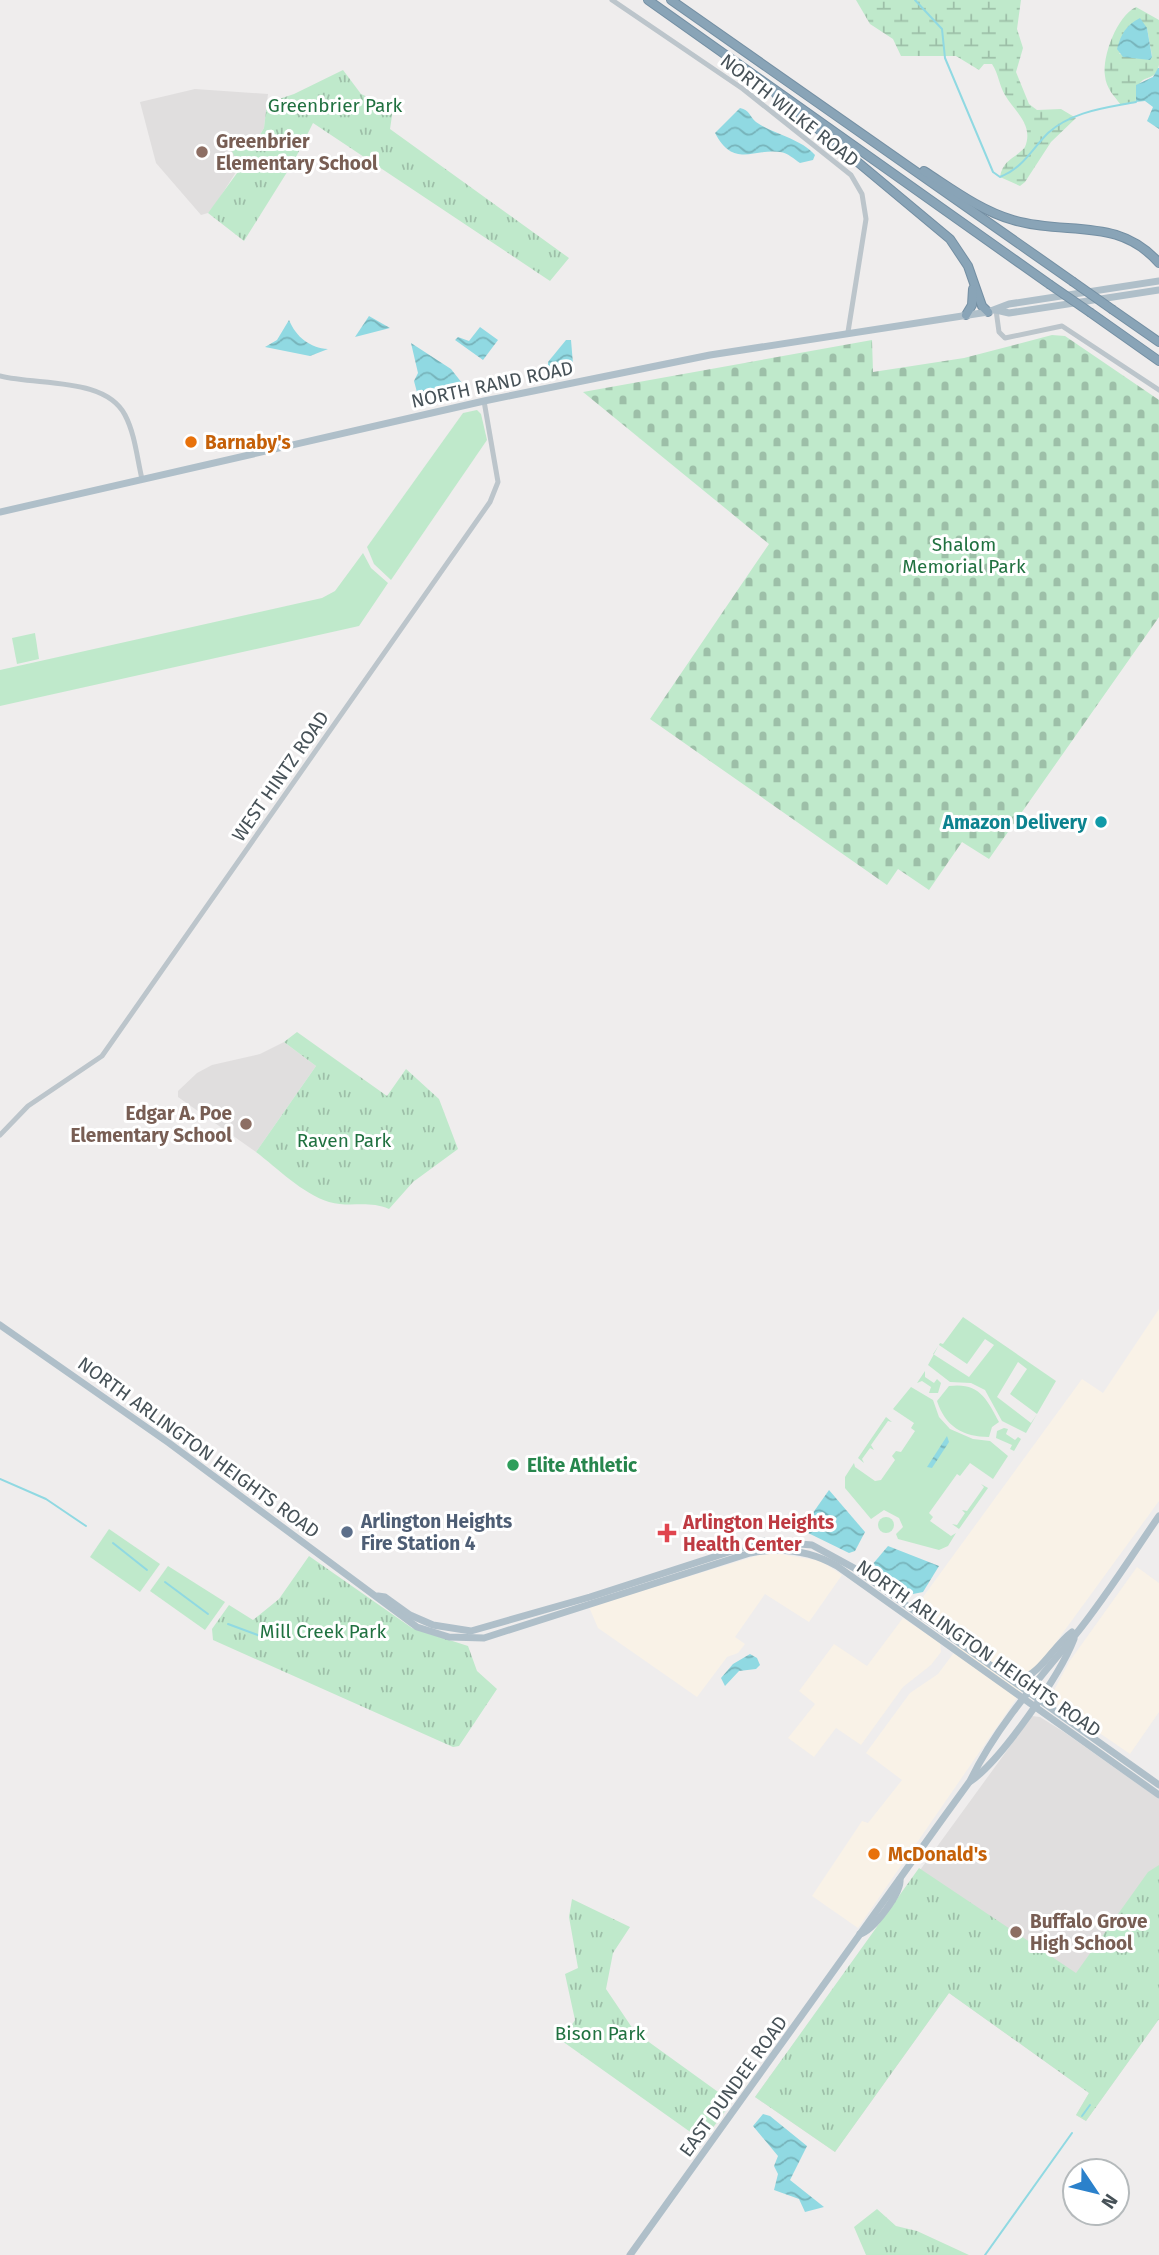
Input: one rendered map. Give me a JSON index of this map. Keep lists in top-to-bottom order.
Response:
{
  "streets": {
    "main road": ["NORTH RAND ROAD", "NORTH ARLINGTON HEIGHTS ROAD", "EAST DUNDEE ROAD"],
    "street": ["NORTH WILKE ROAD", "WEST HINTZ ROAD"]
  },
  "crossings": [
    ["NORTH WILKE ROAD", "NORTH RAND ROAD"],
    ["NORTH RAND ROAD", "WEST HINTZ ROAD"],
    ["NORTH ARLINGTON HEIGHTS ROAD", "EAST DUNDEE ROAD"]
  ],
  "parks": [
    "Greenbrier Park",
    "Shalom Memorial Park",
    "Raven Park",
    "Mill Creek Park",
    "Bison Park"
  ],
  "places": {
    "other": [
      "Greenbrier Elementary School",
      "Barnaby's",
      "Amazon Delivery",
      "Edgar A. Poe Elementary School",
      "Elite Athletic",
      "Arlington Heights Fire Station 4",
      "McDonald's",
      "Buffalo Grove High School"
    ],
    "health": ["Arlington Heights Health Center"]
  },
  "north": "bottom right"
}
